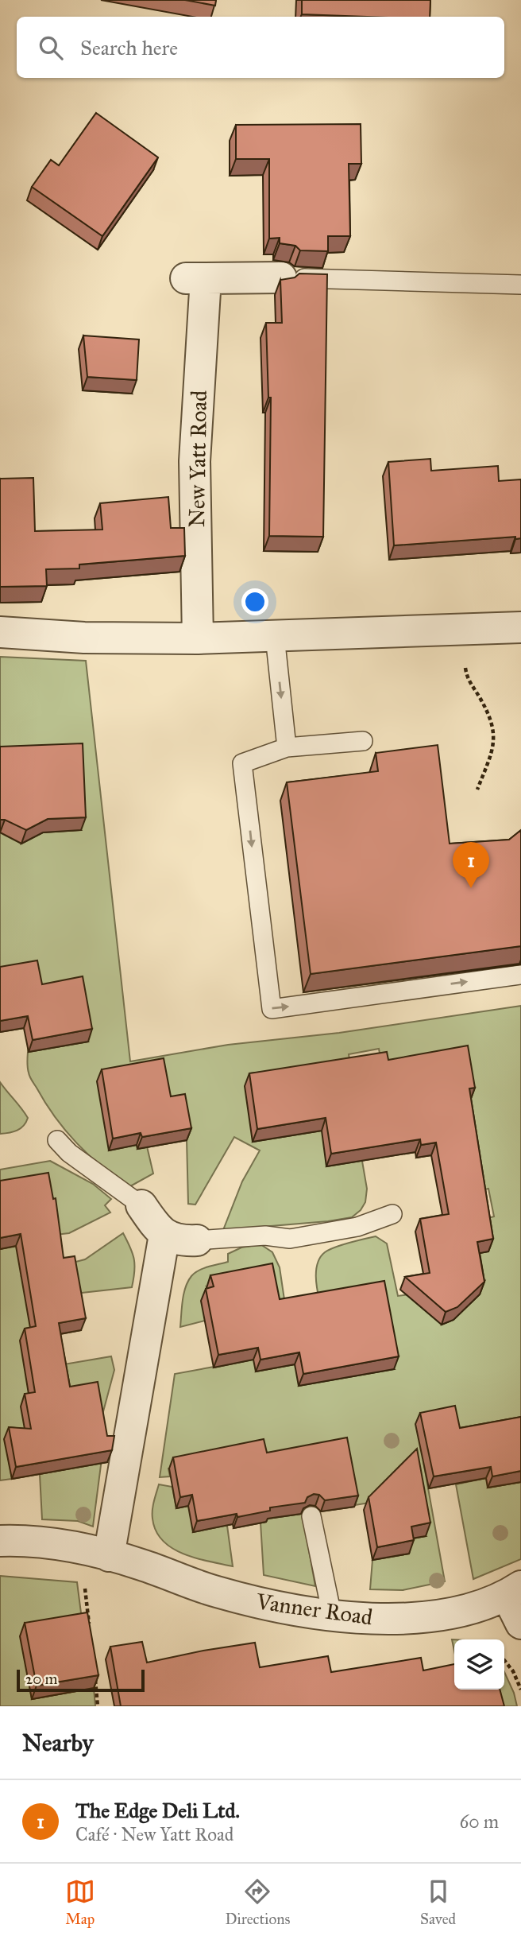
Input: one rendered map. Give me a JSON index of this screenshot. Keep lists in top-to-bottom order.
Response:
{
  "streets": {
    "street": ["New Yatt Road", "Vanner Road"]
  },
  "scale_bar": "20 m",
  "page": {
    "search": "Search here",
    "pins": "1",
    "scale": "20 m",
    "heading": "Nearby",
    "list": [
      {
        "mark": "1",
        "name": "The Edge Deli Ltd.",
        "note": "Café · New Yatt Road",
        "value": "60 m"
      }
    ],
    "nav": ["Map", "Directions", "Saved"]
  }
}
